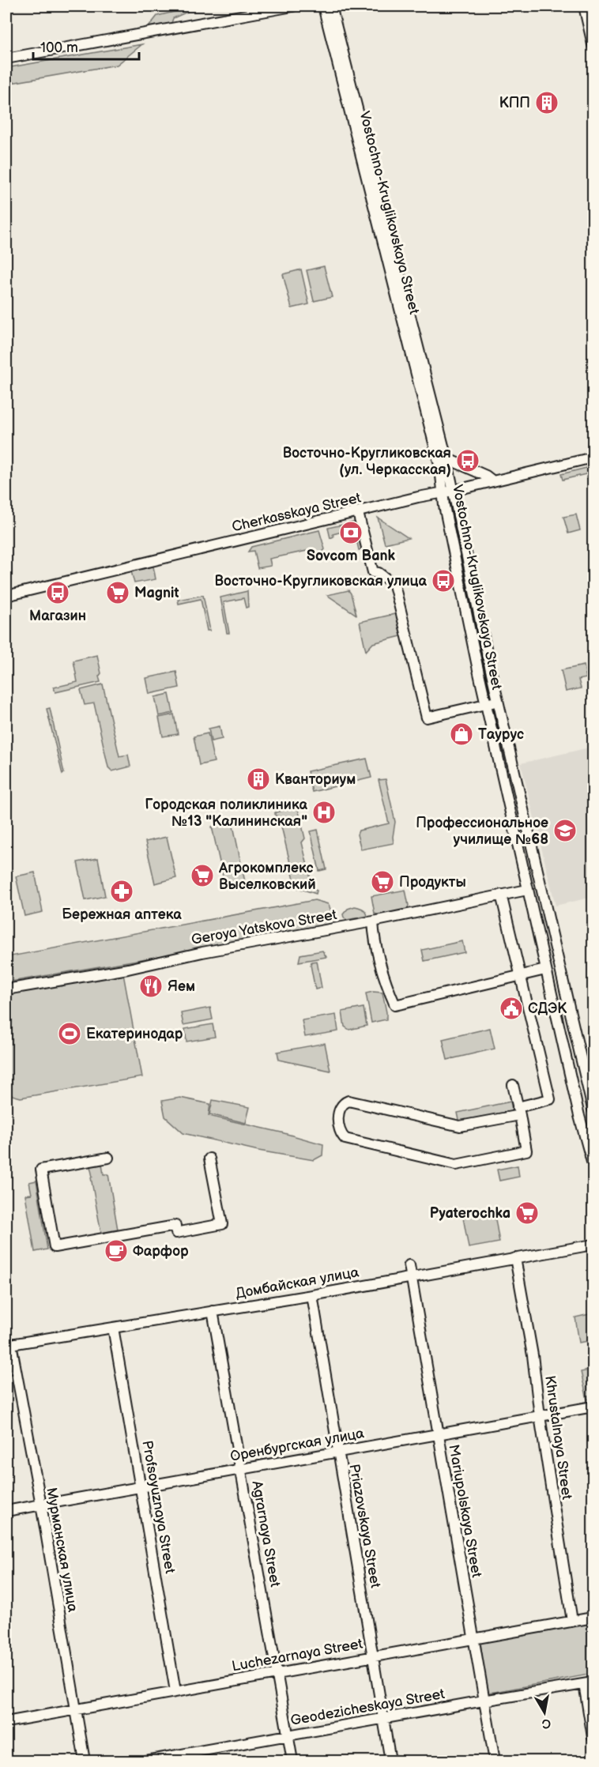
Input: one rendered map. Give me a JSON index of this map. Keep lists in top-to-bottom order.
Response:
{
  "streets": {
    "street": [
      "Vostochno-Kruglikovskaya Street",
      "Cherkasskaya Street",
      "Geroya Yatskova Street",
      "Домбайская улица",
      "Khrustalnaya Street",
      "Оренбургская улица",
      "Profsoyuznaya Street",
      "Mariupolskaya Street",
      "Priazovskaya Street",
      "Agrarnaya Street",
      "Мурманская улица",
      "Luchezarnaya Street",
      "Geodezicheskaya Street"
    ]
  },
  "crossings": [
    ["Vostochno-Kruglikovskaya Street", "Cherkasskaya Street"],
    ["Vostochno-Kruglikovskaya Street", "Geroya Yatskova Street"],
    ["Домбайская улица", "Khrustalnaya Street"],
    ["Домбайская улица", "Profsoyuznaya Street"],
    ["Домбайская улица", "Mariupolskaya Street"],
    ["Домбайская улица", "Priazovskaya Street"],
    ["Домбайская улица", "Agrarnaya Street"],
    ["Домбайская улица", "Мурманская улица"],
    ["Khrustalnaya Street", "Оренбургская улица"],
    ["Khrustalnaya Street", "Luchezarnaya Street"],
    ["Оренбургская улица", "Profsoyuznaya Street"],
    ["Оренбургская улица", "Mariupolskaya Street"],
    ["Оренбургская улица", "Priazovskaya Street"],
    ["Оренбургская улица", "Agrarnaya Street"],
    ["Оренбургская улица", "Мурманская улица"],
    ["Profsoyuznaya Street", "Luchezarnaya Street"],
    ["Mariupolskaya Street", "Luchezarnaya Street"],
    ["Mariupolskaya Street", "Geodezicheskaya Street"],
    ["Priazovskaya Street", "Luchezarnaya Street"],
    ["Priazovskaya Street", "Geodezicheskaya Street"],
    ["Agrarnaya Street", "Luchezarnaya Street"],
    ["Agrarnaya Street", "Geodezicheskaya Street"],
    ["Мурманская улица", "Luchezarnaya Street"]
  ],
  "places": {
    "building": ["КПП", "Кванториум"],
    "bus stop": ["Восточно-Кругликовская (ул. Черкасская)", "Восточно-Кругликовская улица", "Магазин"],
    "bank": ["Sovcom Bank"],
    "supermarket": [
      "Magnit",
      "Агрокомплекс Выселковский",
      "Продукты",
      "Pyaterochka"
    ],
    "shop": ["Таурус"],
    "hospital": ["Городская поликлиника №13 \"Калининская\""],
    "school or university": ["Профессиональное училище №68"],
    "pharmacy": ["Бережная аптека"],
    "restaurant": ["Яем"],
    "public building": ["СДЭК"],
    "sports": ["Екатеринодар"],
    "cafe": ["Фарфор"]
  },
  "scale_bar": "100 m",
  "north": "bottom"
}
